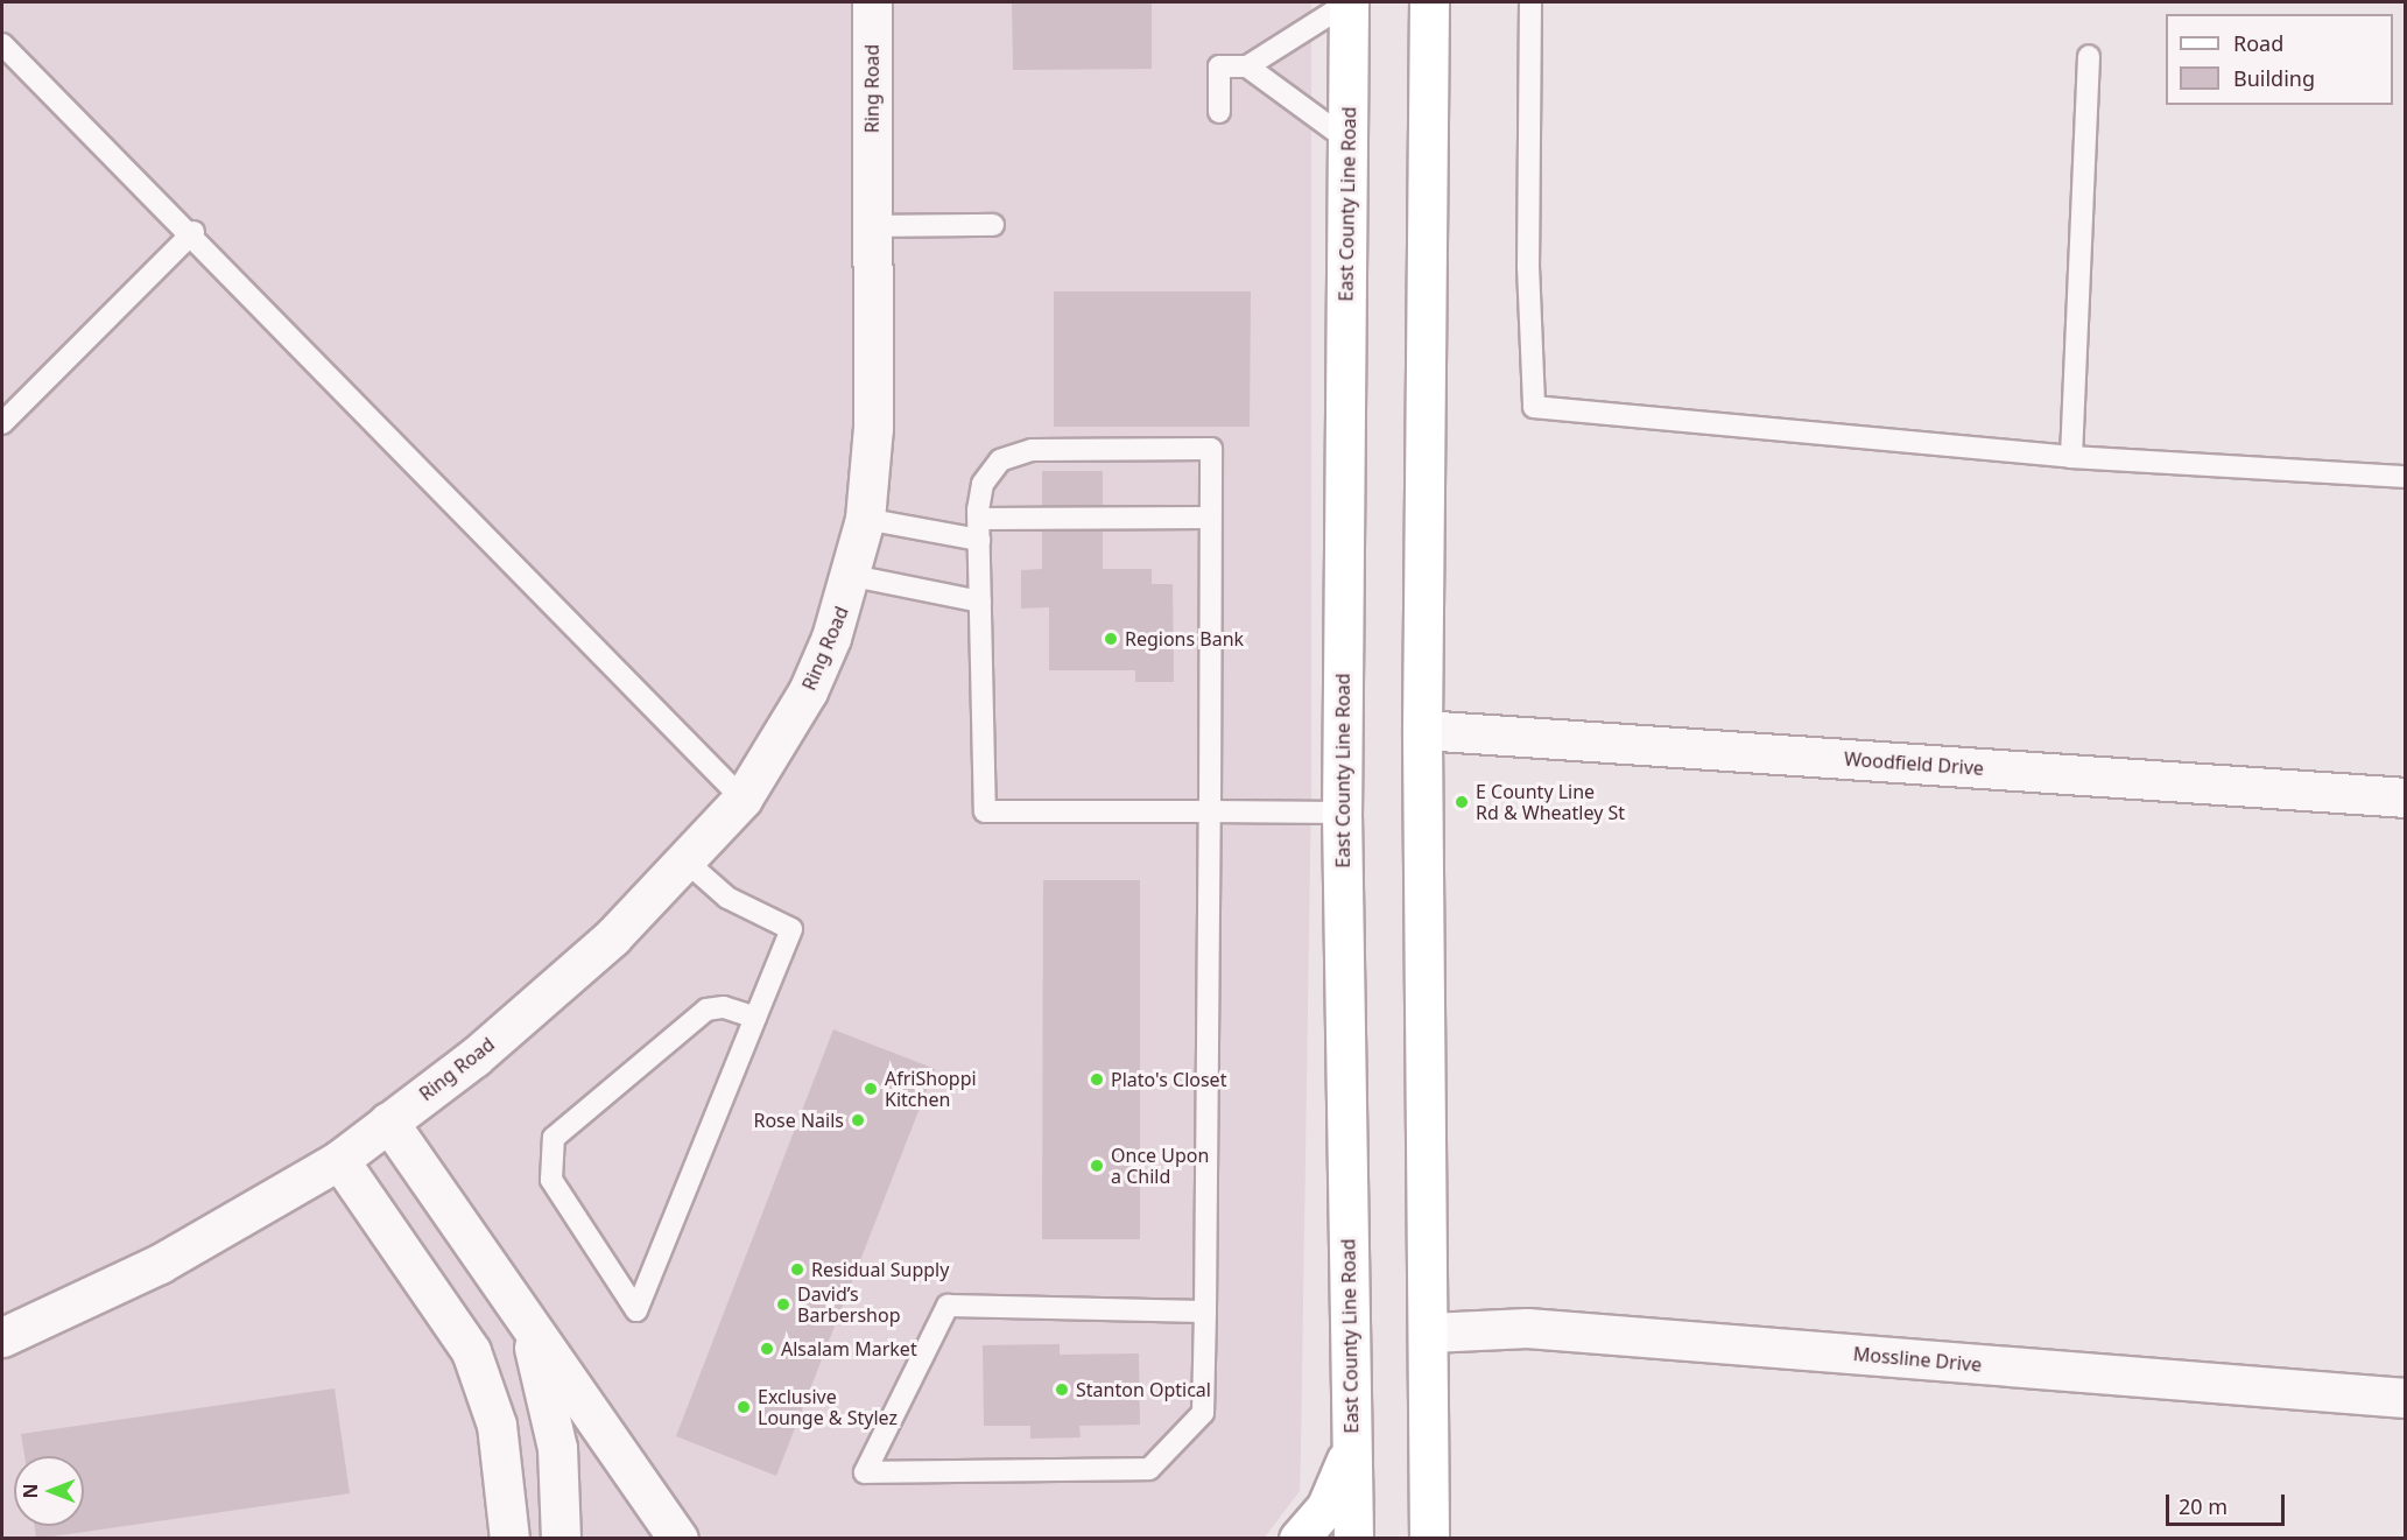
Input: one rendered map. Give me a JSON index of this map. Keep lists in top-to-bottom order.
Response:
{
  "streets": {
    "main road": ["East County Line Road"],
    "street": ["Ring Road", "Woodfield Drive", "Mossline Drive"]
  },
  "places": [
    "Regions Bank",
    "E County Line Rd & Wheatley St",
    "Plato's Closet",
    "AfriShoppi Kitchen",
    "Rose Nails",
    "Once Upon a Child",
    "Residual Supply",
    "David’s Barbershop",
    "Alsalam Market",
    "Stanton Optical",
    "Exclusive Lounge & Stylez"
  ],
  "legend": ["Road", "Building"],
  "scale_bar": "20 m",
  "north": "left"
}
